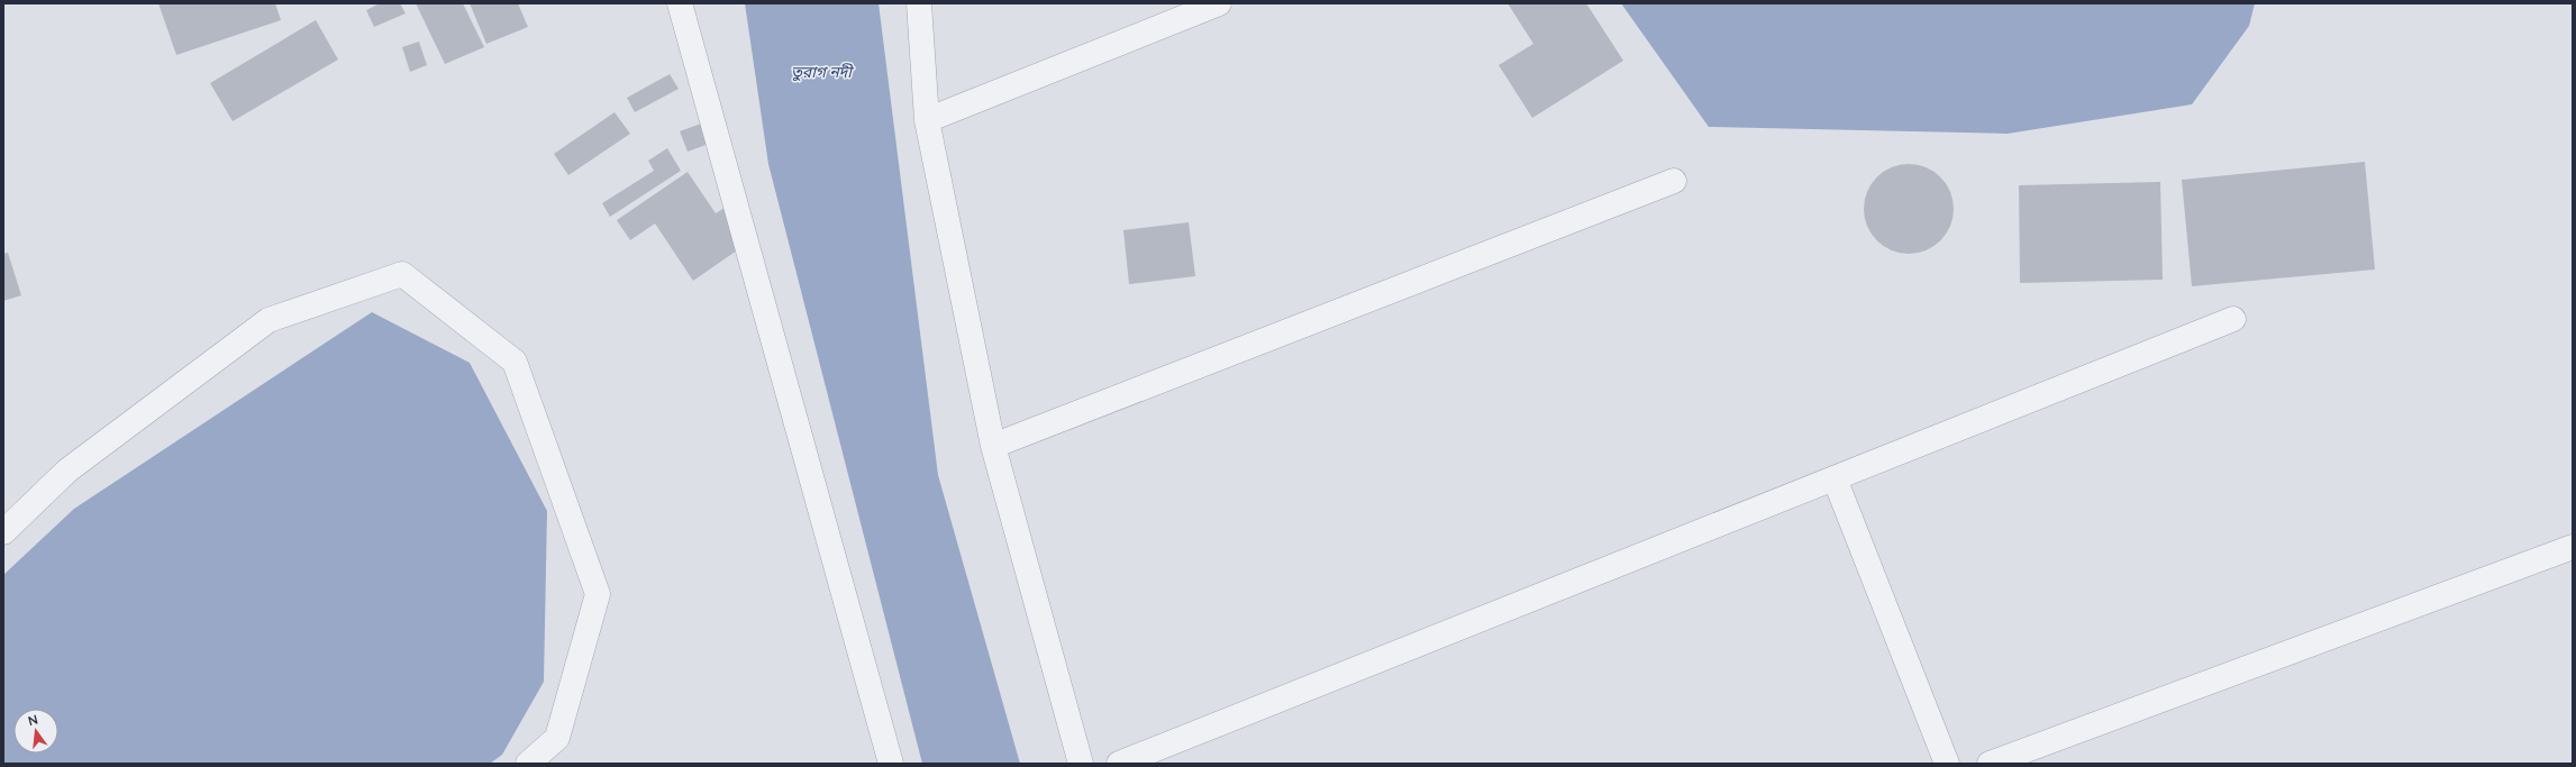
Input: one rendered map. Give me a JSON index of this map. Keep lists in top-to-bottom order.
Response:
{
  "water": ["তুরাগ নদী"],
  "north": "top"
}
